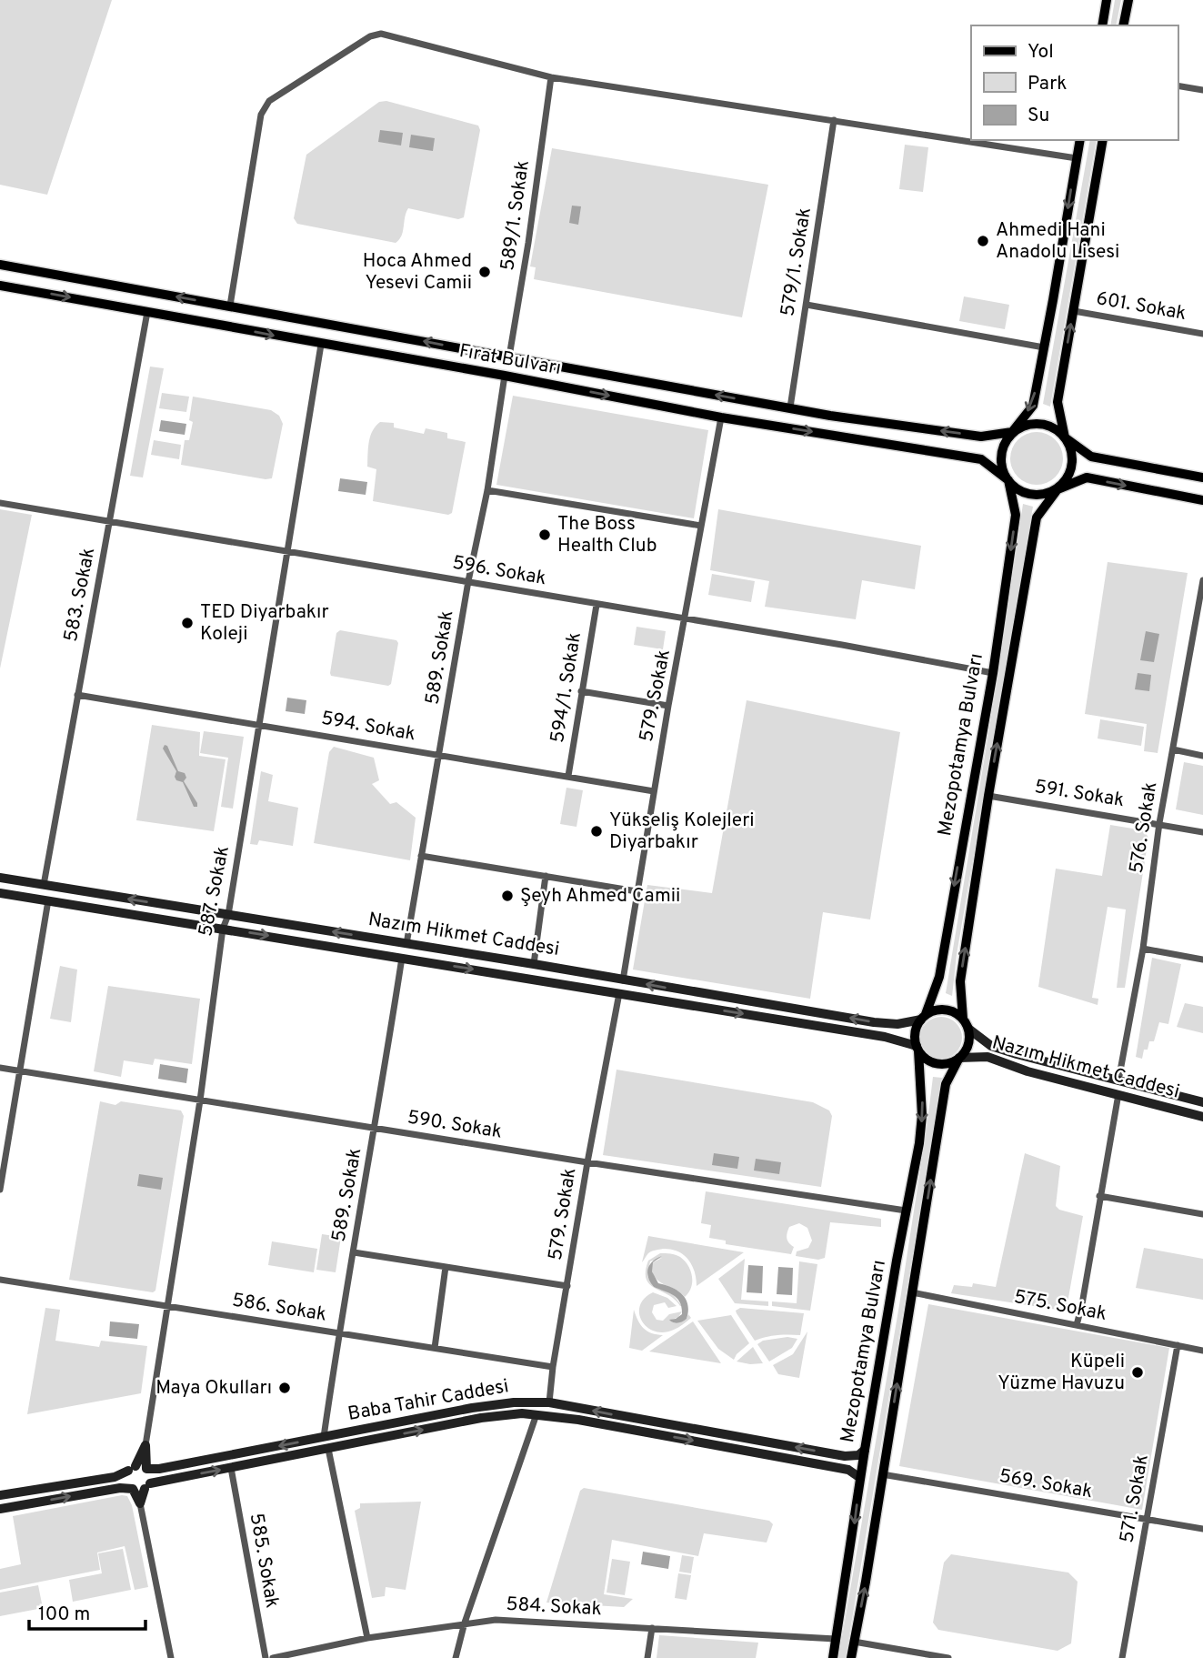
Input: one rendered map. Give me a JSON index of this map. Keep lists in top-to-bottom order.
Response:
{
  "streets": {
    "main road": [
      "Fırat Bulvarı",
      "Mezopotamya Bulvarı",
      "Nazım Hikmet Caddesi",
      "Baba Tahir Caddesi"
    ],
    "street": [
      "589/1. Sokak",
      "579/1. Sokak",
      "601. Sokak",
      "596. Sokak",
      "583. Sokak",
      "589. Sokak",
      "594/1. Sokak",
      "579. Sokak",
      "594. Sokak",
      "591. Sokak",
      "576. Sokak",
      "587. Sokak",
      "590. Sokak",
      "575. Sokak",
      "586. Sokak",
      "569. Sokak",
      "571. Sokak",
      "585. Sokak",
      "584. Sokak"
    ]
  },
  "crossings": [
    ["589/1. Sokak", "Fırat Bulvarı"],
    ["579/1. Sokak", "Fırat Bulvarı"],
    ["Fırat Bulvarı", "583. Sokak"],
    ["Fırat Bulvarı", "589. Sokak"],
    ["Fırat Bulvarı", "579. Sokak"],
    ["Fırat Bulvarı", "Mezopotamya Bulvarı"],
    ["Fırat Bulvarı", "587. Sokak"],
    ["596. Sokak", "583. Sokak"],
    ["596. Sokak", "589. Sokak"],
    ["596. Sokak", "594/1. Sokak"],
    ["596. Sokak", "579. Sokak"],
    ["596. Sokak", "Mezopotamya Bulvarı"],
    ["596. Sokak", "587. Sokak"],
    ["583. Sokak", "594. Sokak"],
    ["583. Sokak", "Nazım Hikmet Caddesi"],
    ["589. Sokak", "594. Sokak"],
    ["589. Sokak", "Nazım Hikmet Caddesi"],
    ["589. Sokak", "590. Sokak"],
    ["589. Sokak", "586. Sokak"],
    ["589. Sokak", "Baba Tahir Caddesi"],
    ["594/1. Sokak", "594. Sokak"],
    ["579. Sokak", "594. Sokak"],
    ["579. Sokak", "Nazım Hikmet Caddesi"],
    ["579. Sokak", "590. Sokak"],
    ["579. Sokak", "586. Sokak"],
    ["579. Sokak", "Baba Tahir Caddesi"],
    ["594. Sokak", "587. Sokak"],
    ["Mezopotamya Bulvarı", "591. Sokak"],
    ["Mezopotamya Bulvarı", "Nazım Hikmet Caddesi"],
    ["Mezopotamya Bulvarı", "590. Sokak"],
    ["Mezopotamya Bulvarı", "Baba Tahir Caddesi"],
    ["Mezopotamya Bulvarı", "584. Sokak"],
    ["591. Sokak", "576. Sokak"],
    ["576. Sokak", "Nazım Hikmet Caddesi"],
    ["587. Sokak", "Nazım Hikmet Caddesi"],
    ["587. Sokak", "590. Sokak"],
    ["587. Sokak", "586. Sokak"],
    ["575. Sokak", "571. Sokak"],
    ["Baba Tahir Caddesi", "585. Sokak"],
    ["569. Sokak", "571. Sokak"]
  ],
  "places": [
    "Ahmedi Hani Anadolu Lisesi",
    "Hoca Ahmed Yesevi Camii",
    "The Boss Health Club",
    "TED Diyarbakır Koleji",
    "Yükseliş Kolejleri Diyarbakır",
    "Şeyh Ahmed Camii",
    "Küpeli Yüzme Havuzu",
    "Maya Okulları"
  ],
  "legend": ["Yol", "Park", "Su"],
  "scale_bar": "100 m"
}
